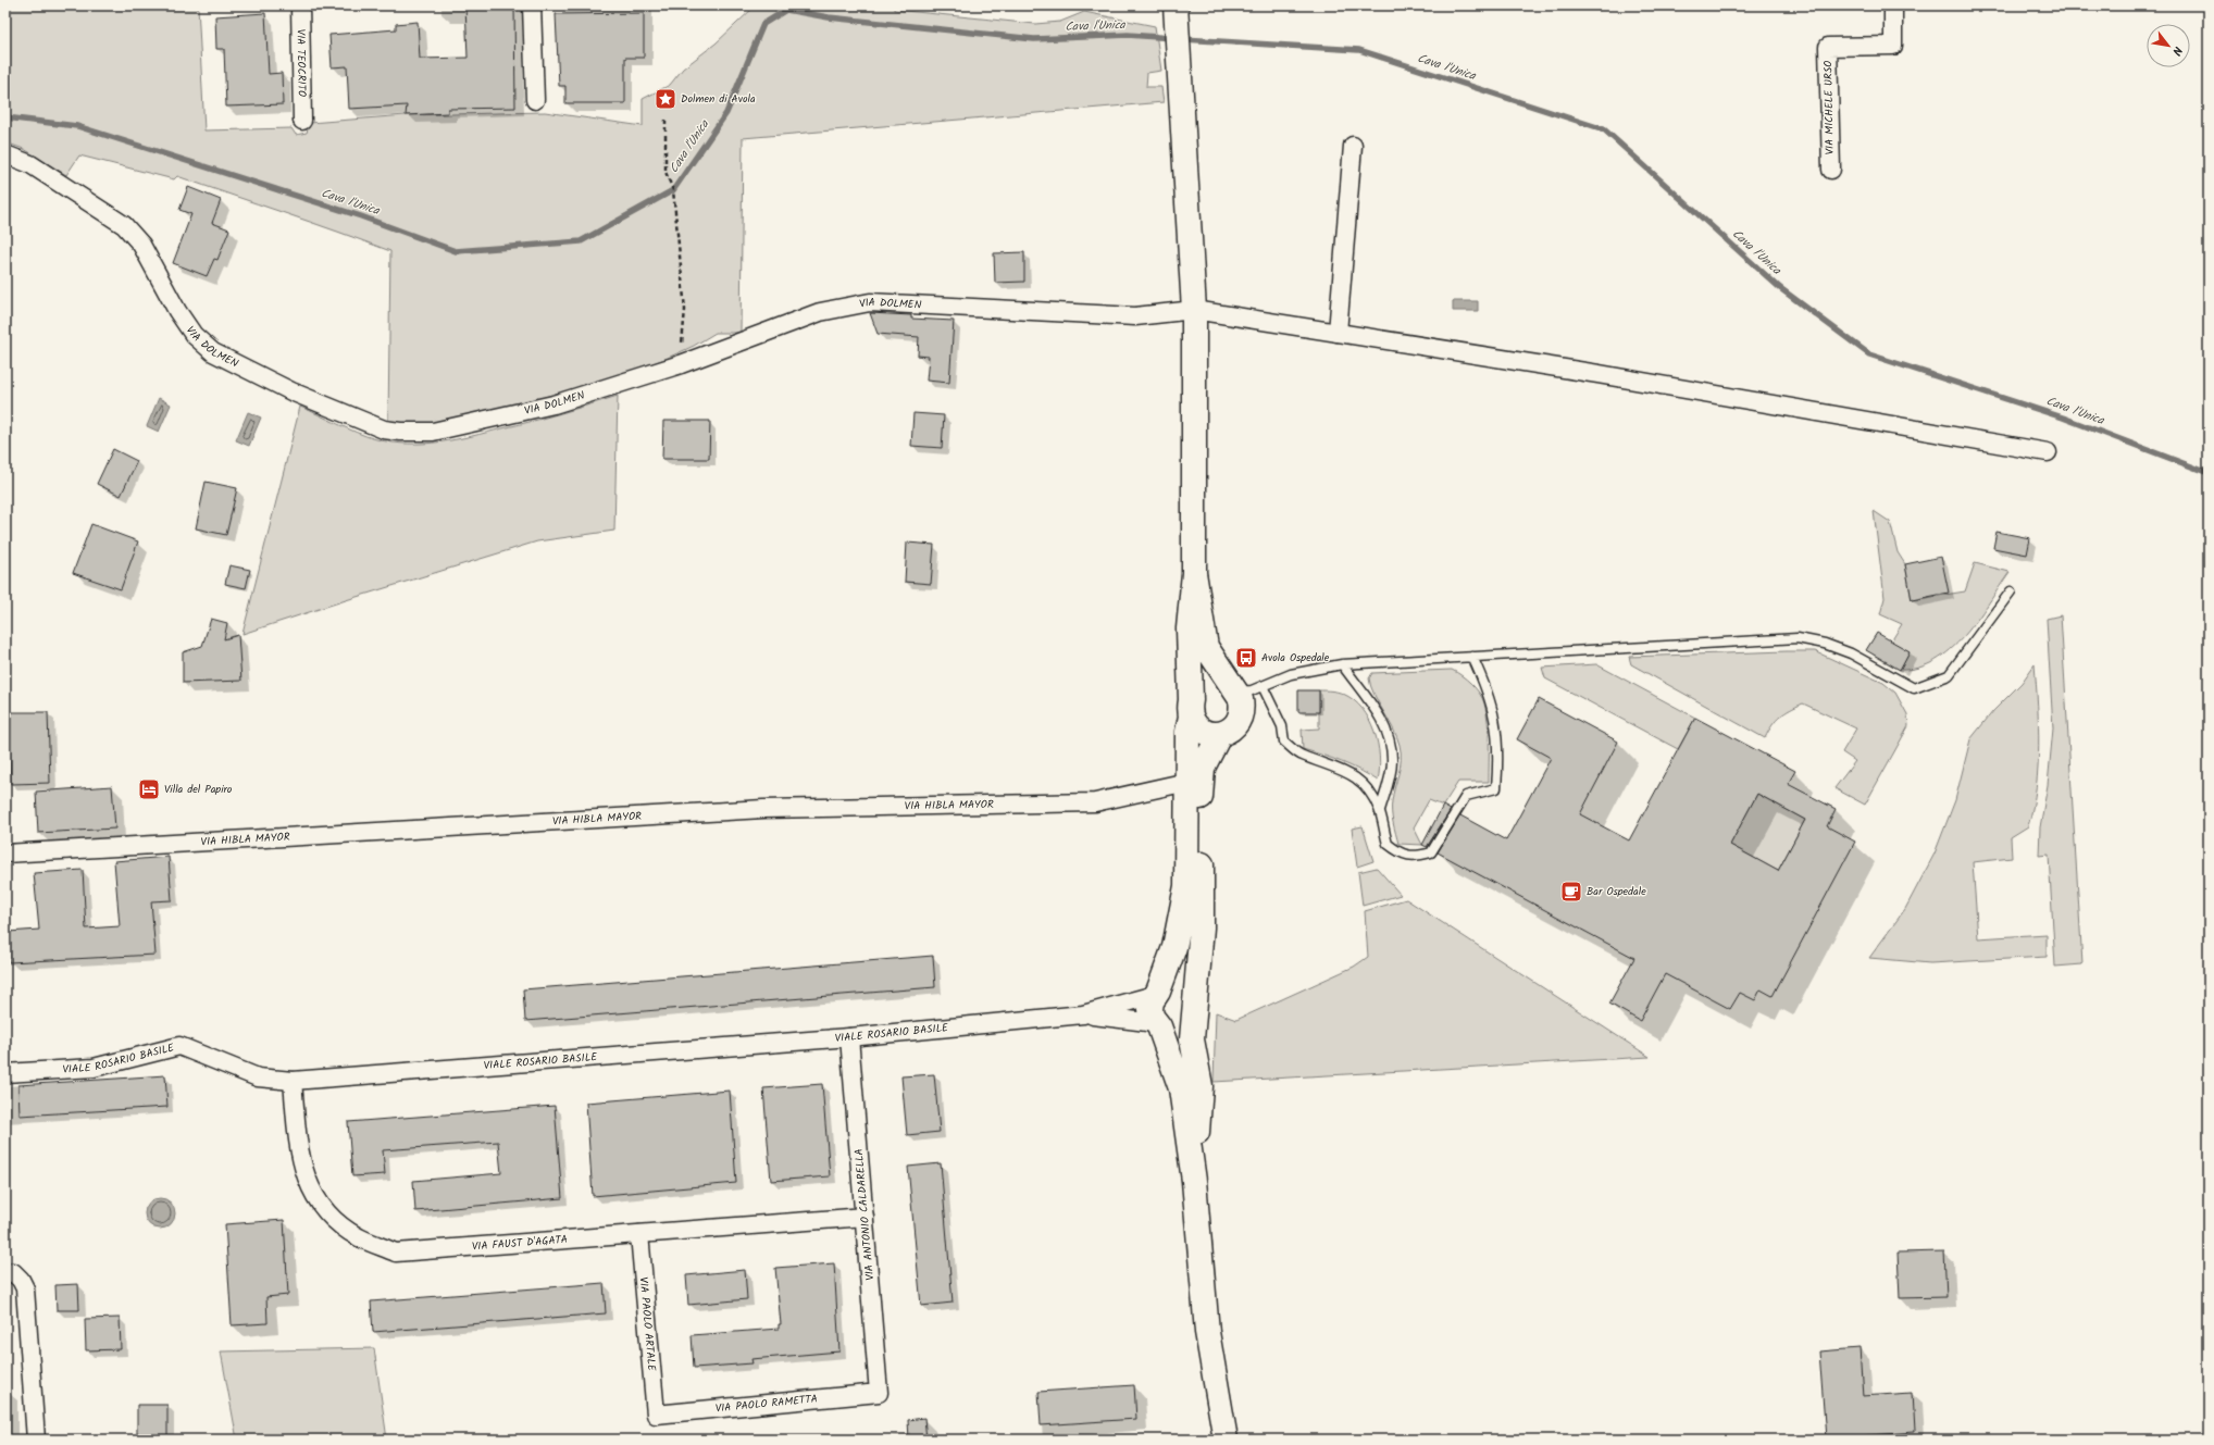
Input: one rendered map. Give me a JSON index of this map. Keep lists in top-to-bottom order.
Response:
{
  "streets": {
    "street": [
      "VIA TEOCRITO",
      "VIA MICHELE URSO",
      "VIA DOLMEN",
      "VIA HIBLA MAYOR",
      "VIALE ROSARIO BASILE",
      "VIA ANTONIO CALDARELLA",
      "VIA FAUST D'AGATA",
      "VIA PAOLO ARTALE",
      "VIA PAOLO RAMETTA"
    ]
  },
  "crossings": [
    ["VIALE ROSARIO BASILE", "VIA ANTONIO CALDARELLA"],
    ["VIALE ROSARIO BASILE", "VIA FAUST D'AGATA"],
    ["VIA ANTONIO CALDARELLA", "VIA FAUST D'AGATA"],
    ["VIA ANTONIO CALDARELLA", "VIA PAOLO RAMETTA"],
    ["VIA FAUST D'AGATA", "VIA PAOLO ARTALE"],
    ["VIA PAOLO ARTALE", "VIA PAOLO RAMETTA"]
  ],
  "water": ["Cava l'Unica"],
  "places": {
    "place": ["Dolmen di Avola"],
    "bus stop": ["Avola Ospedale"],
    "hotel": ["Villa del Papiro"],
    "cafe": ["Bar Ospedale"]
  },
  "north": "bottom right"
}
